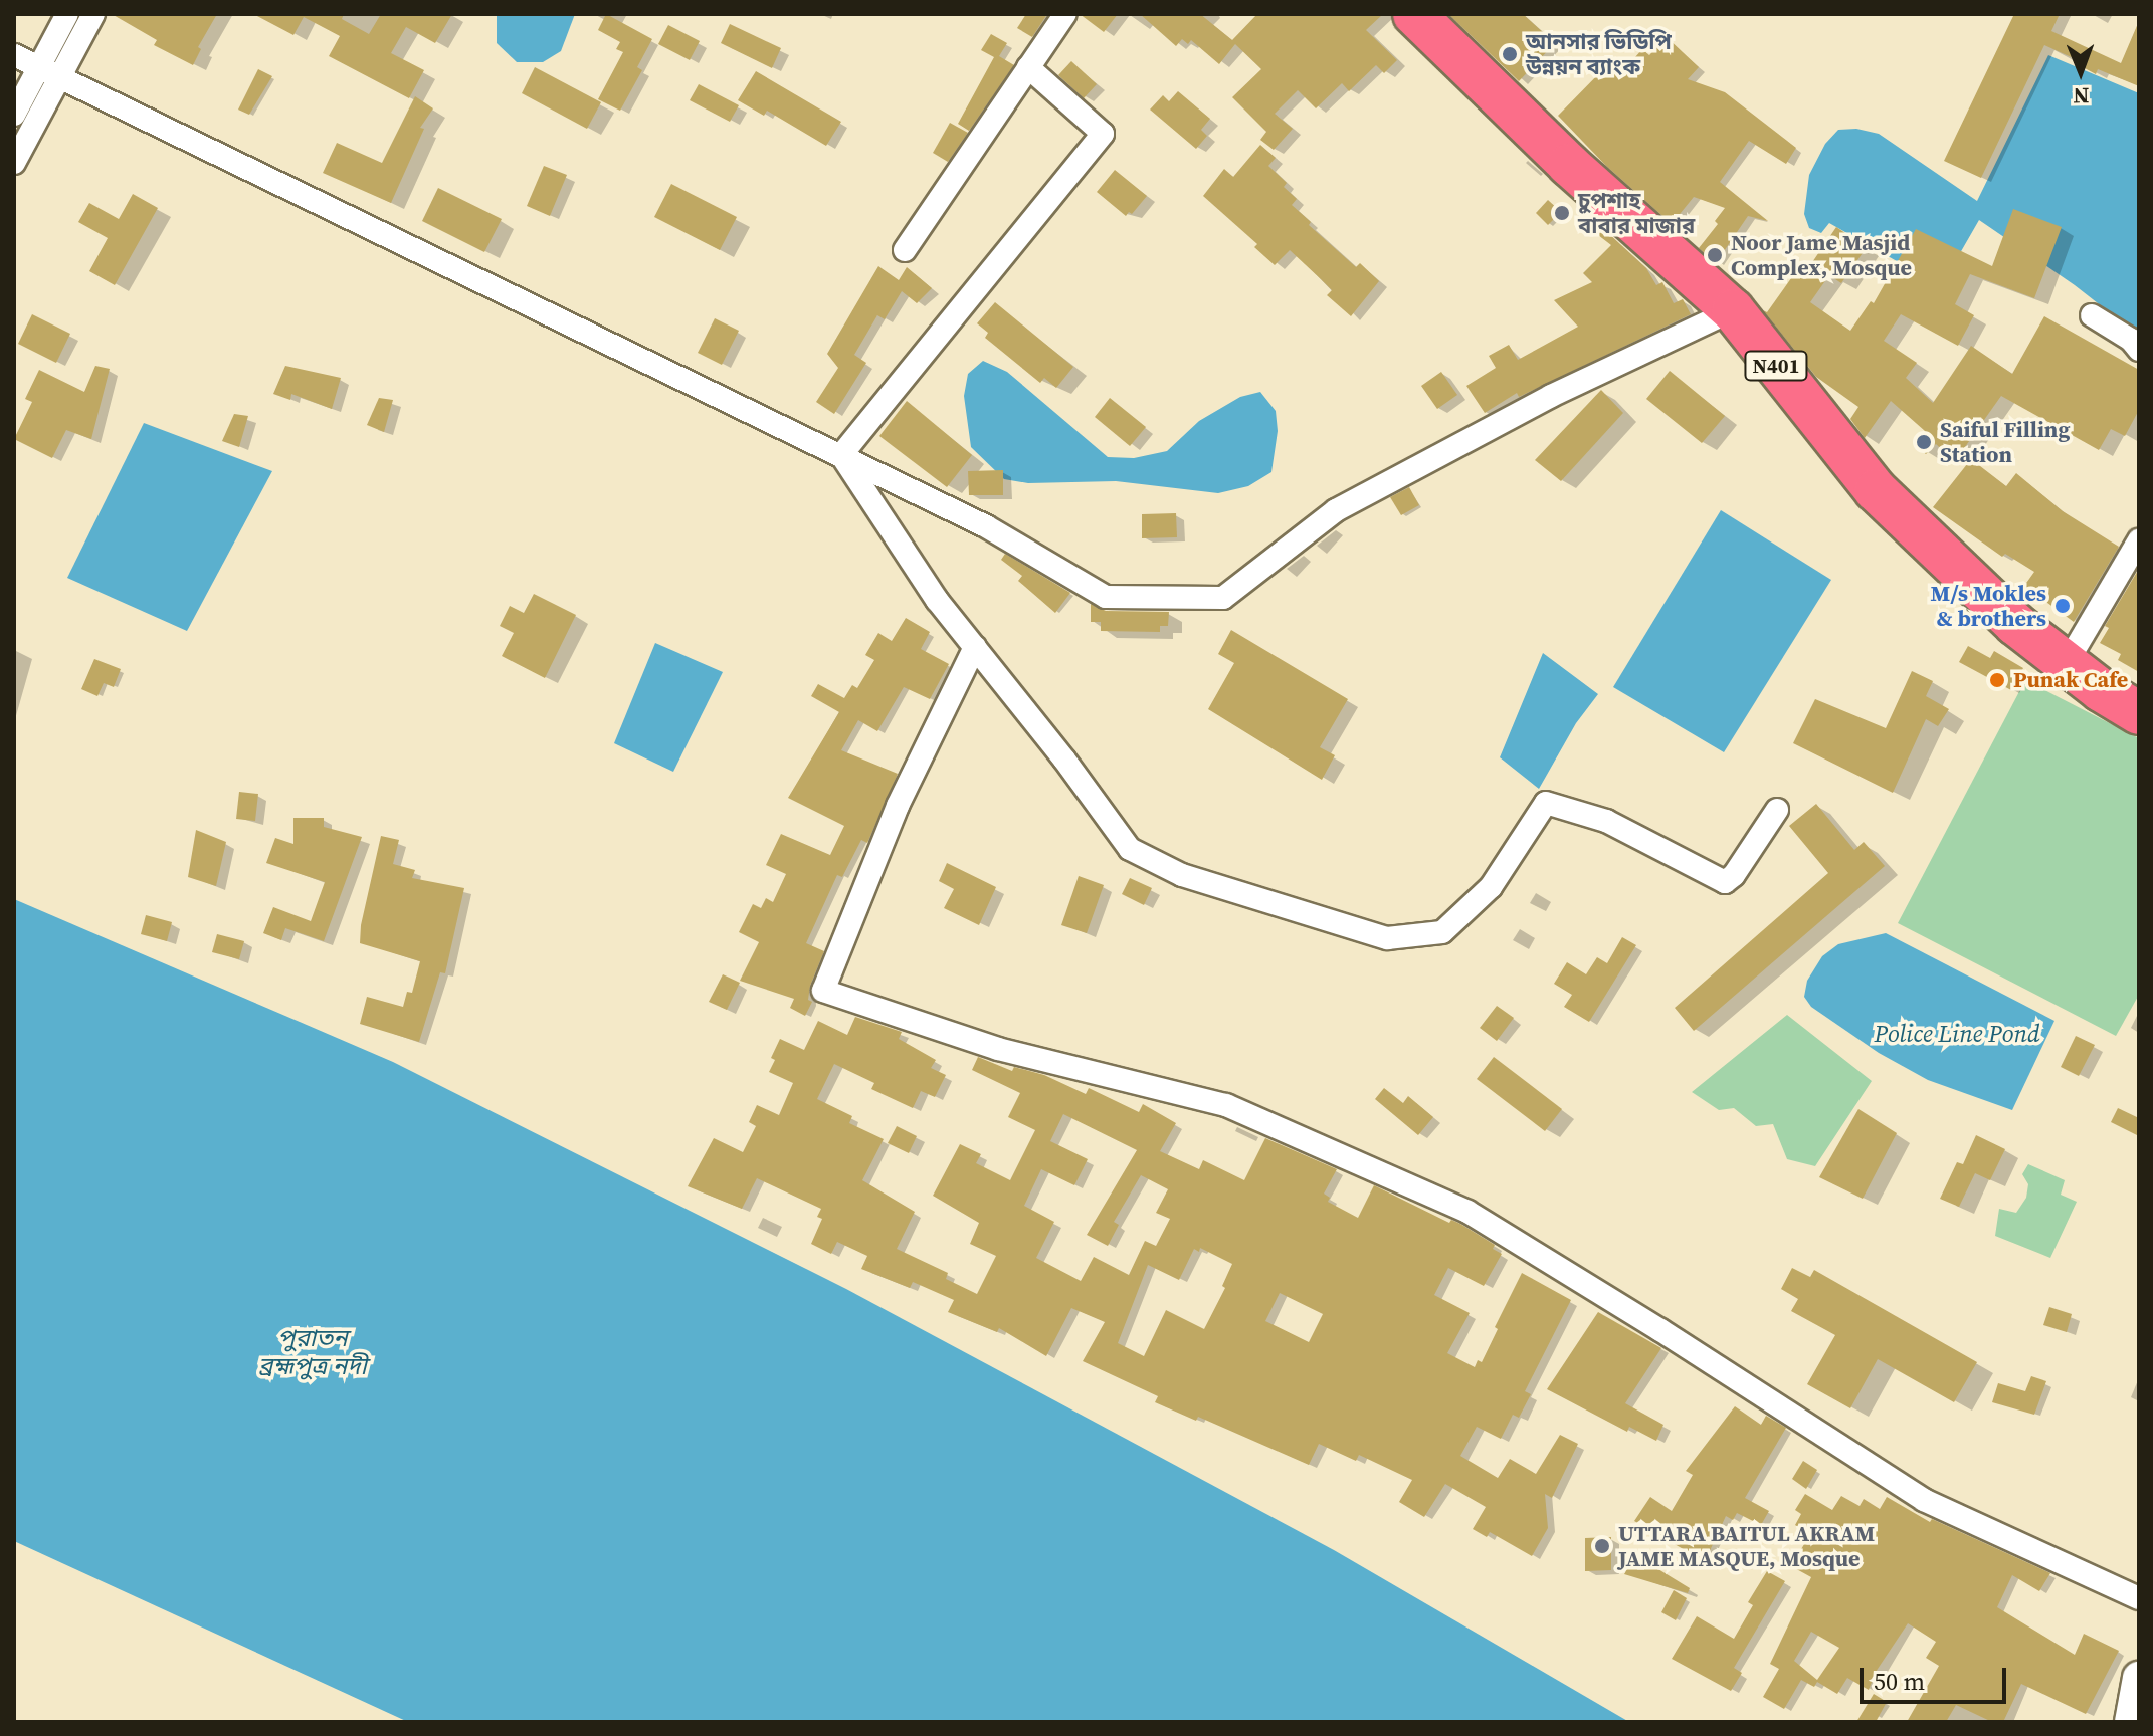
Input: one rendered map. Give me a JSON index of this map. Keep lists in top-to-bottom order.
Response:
{
  "streets": {
    "highway": ["N401"]
  },
  "water": ["Police Line Pond", "পুরাতন ব্রহ্মপুত্র নদী"],
  "places": [
    "আনসার ভিডিপি উন্নয়ন ব্যাংক",
    "চুপশাহ বাবার মাজার",
    "Noor Jame Masjid Complex, Mosque",
    "Saiful Filling Station",
    "M/s Mokles & brothers",
    "Punak Cafe",
    "UTTARA BAITUL AKRAM JAME MASQUE, Mosque"
  ],
  "scale_bar": "50 m",
  "north": "bottom"
}
